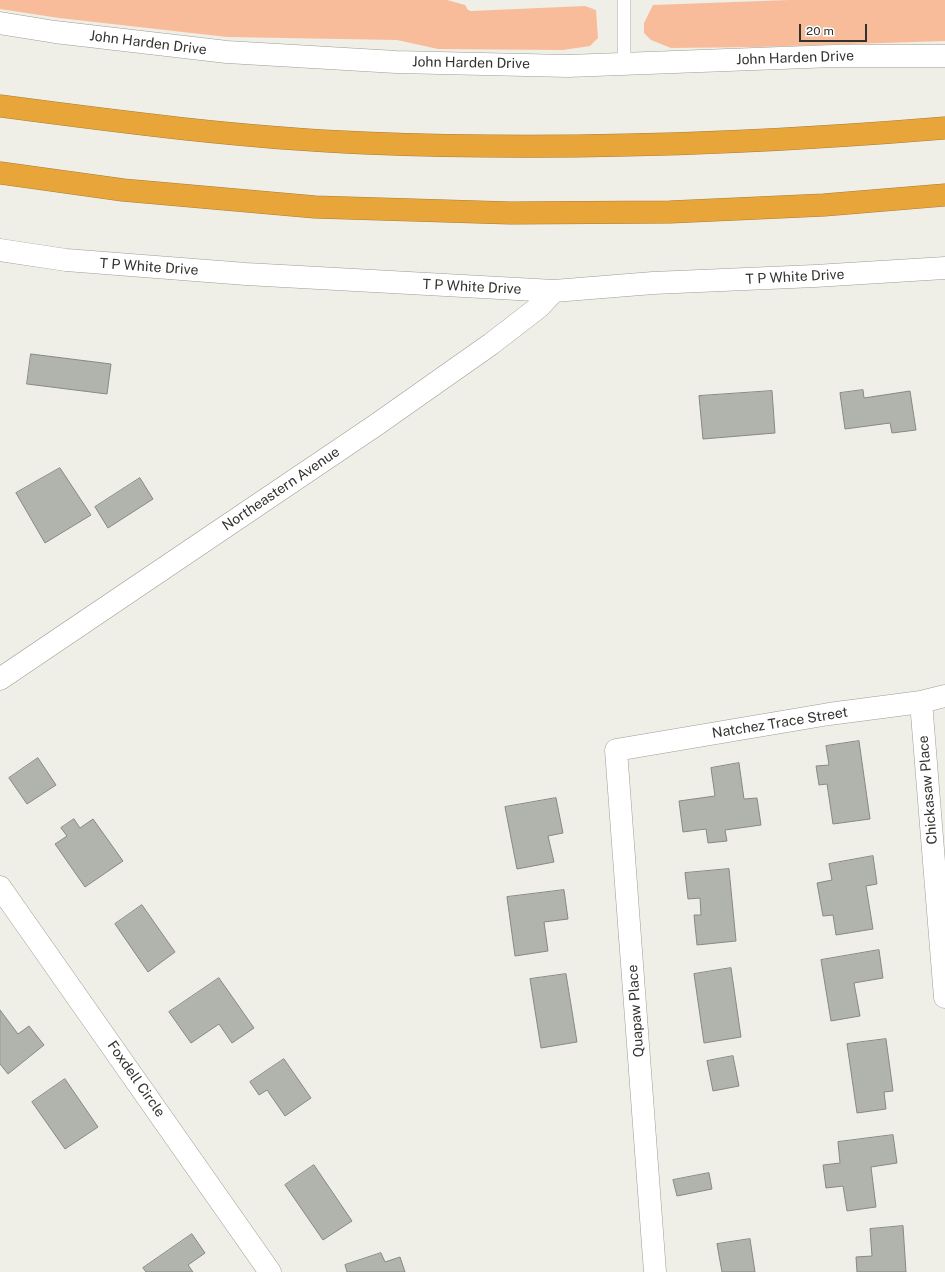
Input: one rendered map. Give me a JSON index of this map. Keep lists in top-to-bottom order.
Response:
{
  "streets": {
    "street": [
      "John Harden Drive",
      "T P White Drive",
      "Northeastern Avenue",
      "Natchez Trace Street",
      "Chickasaw Place",
      "Quapaw Place",
      "Foxdell Circle"
    ]
  },
  "crossings": [
    ["T P White Drive", "Northeastern Avenue"],
    ["Natchez Trace Street", "Chickasaw Place"],
    ["Natchez Trace Street", "Quapaw Place"]
  ],
  "scale_bar": "20 m"
}
